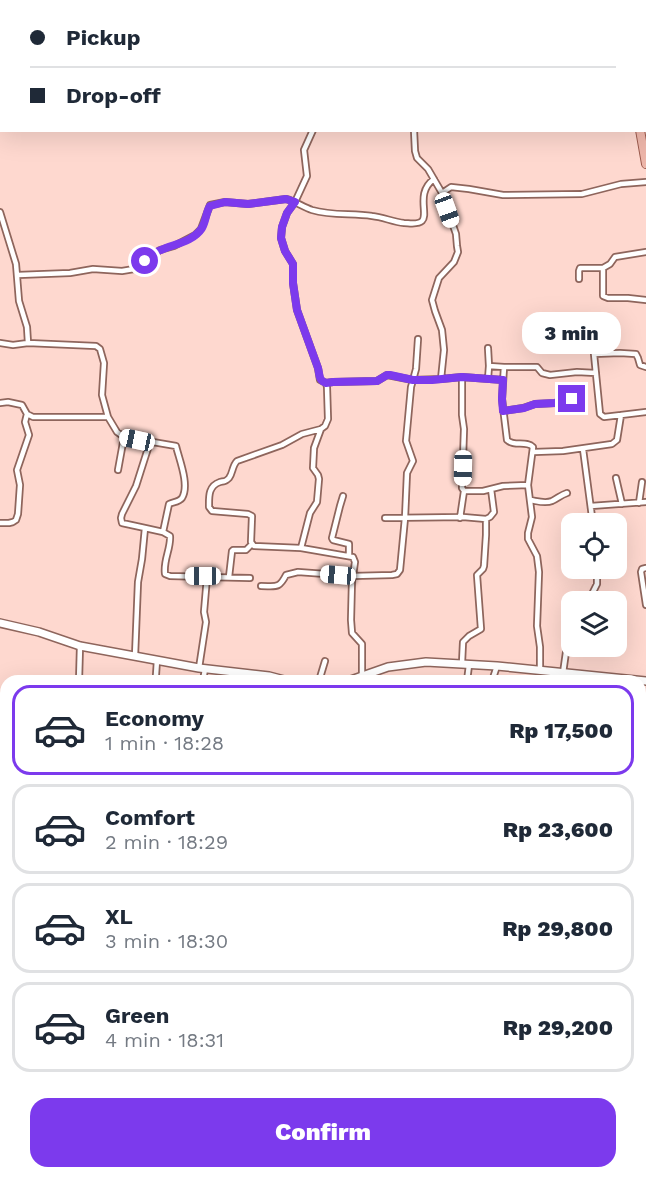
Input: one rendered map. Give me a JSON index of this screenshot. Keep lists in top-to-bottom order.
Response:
{
  "page": {
    "banner": ["Pickup", "Drop-off"],
    "bubble": "3 min",
    "list": [
      {
        "name": "Economy",
        "note": "1 min · 18:28",
        "value": "Rp 17,500"
      },
      {
        "name": "Comfort",
        "note": "2 min · 18:29",
        "value": "Rp 23,600"
      },
      {
        "name": "XL",
        "note": "3 min · 18:30",
        "value": "Rp 29,800"
      },
      {
        "name": "Green",
        "note": "4 min · 18:31",
        "value": "Rp 29,200"
      }
    ],
    "buttons": "Confirm"
  }
}
